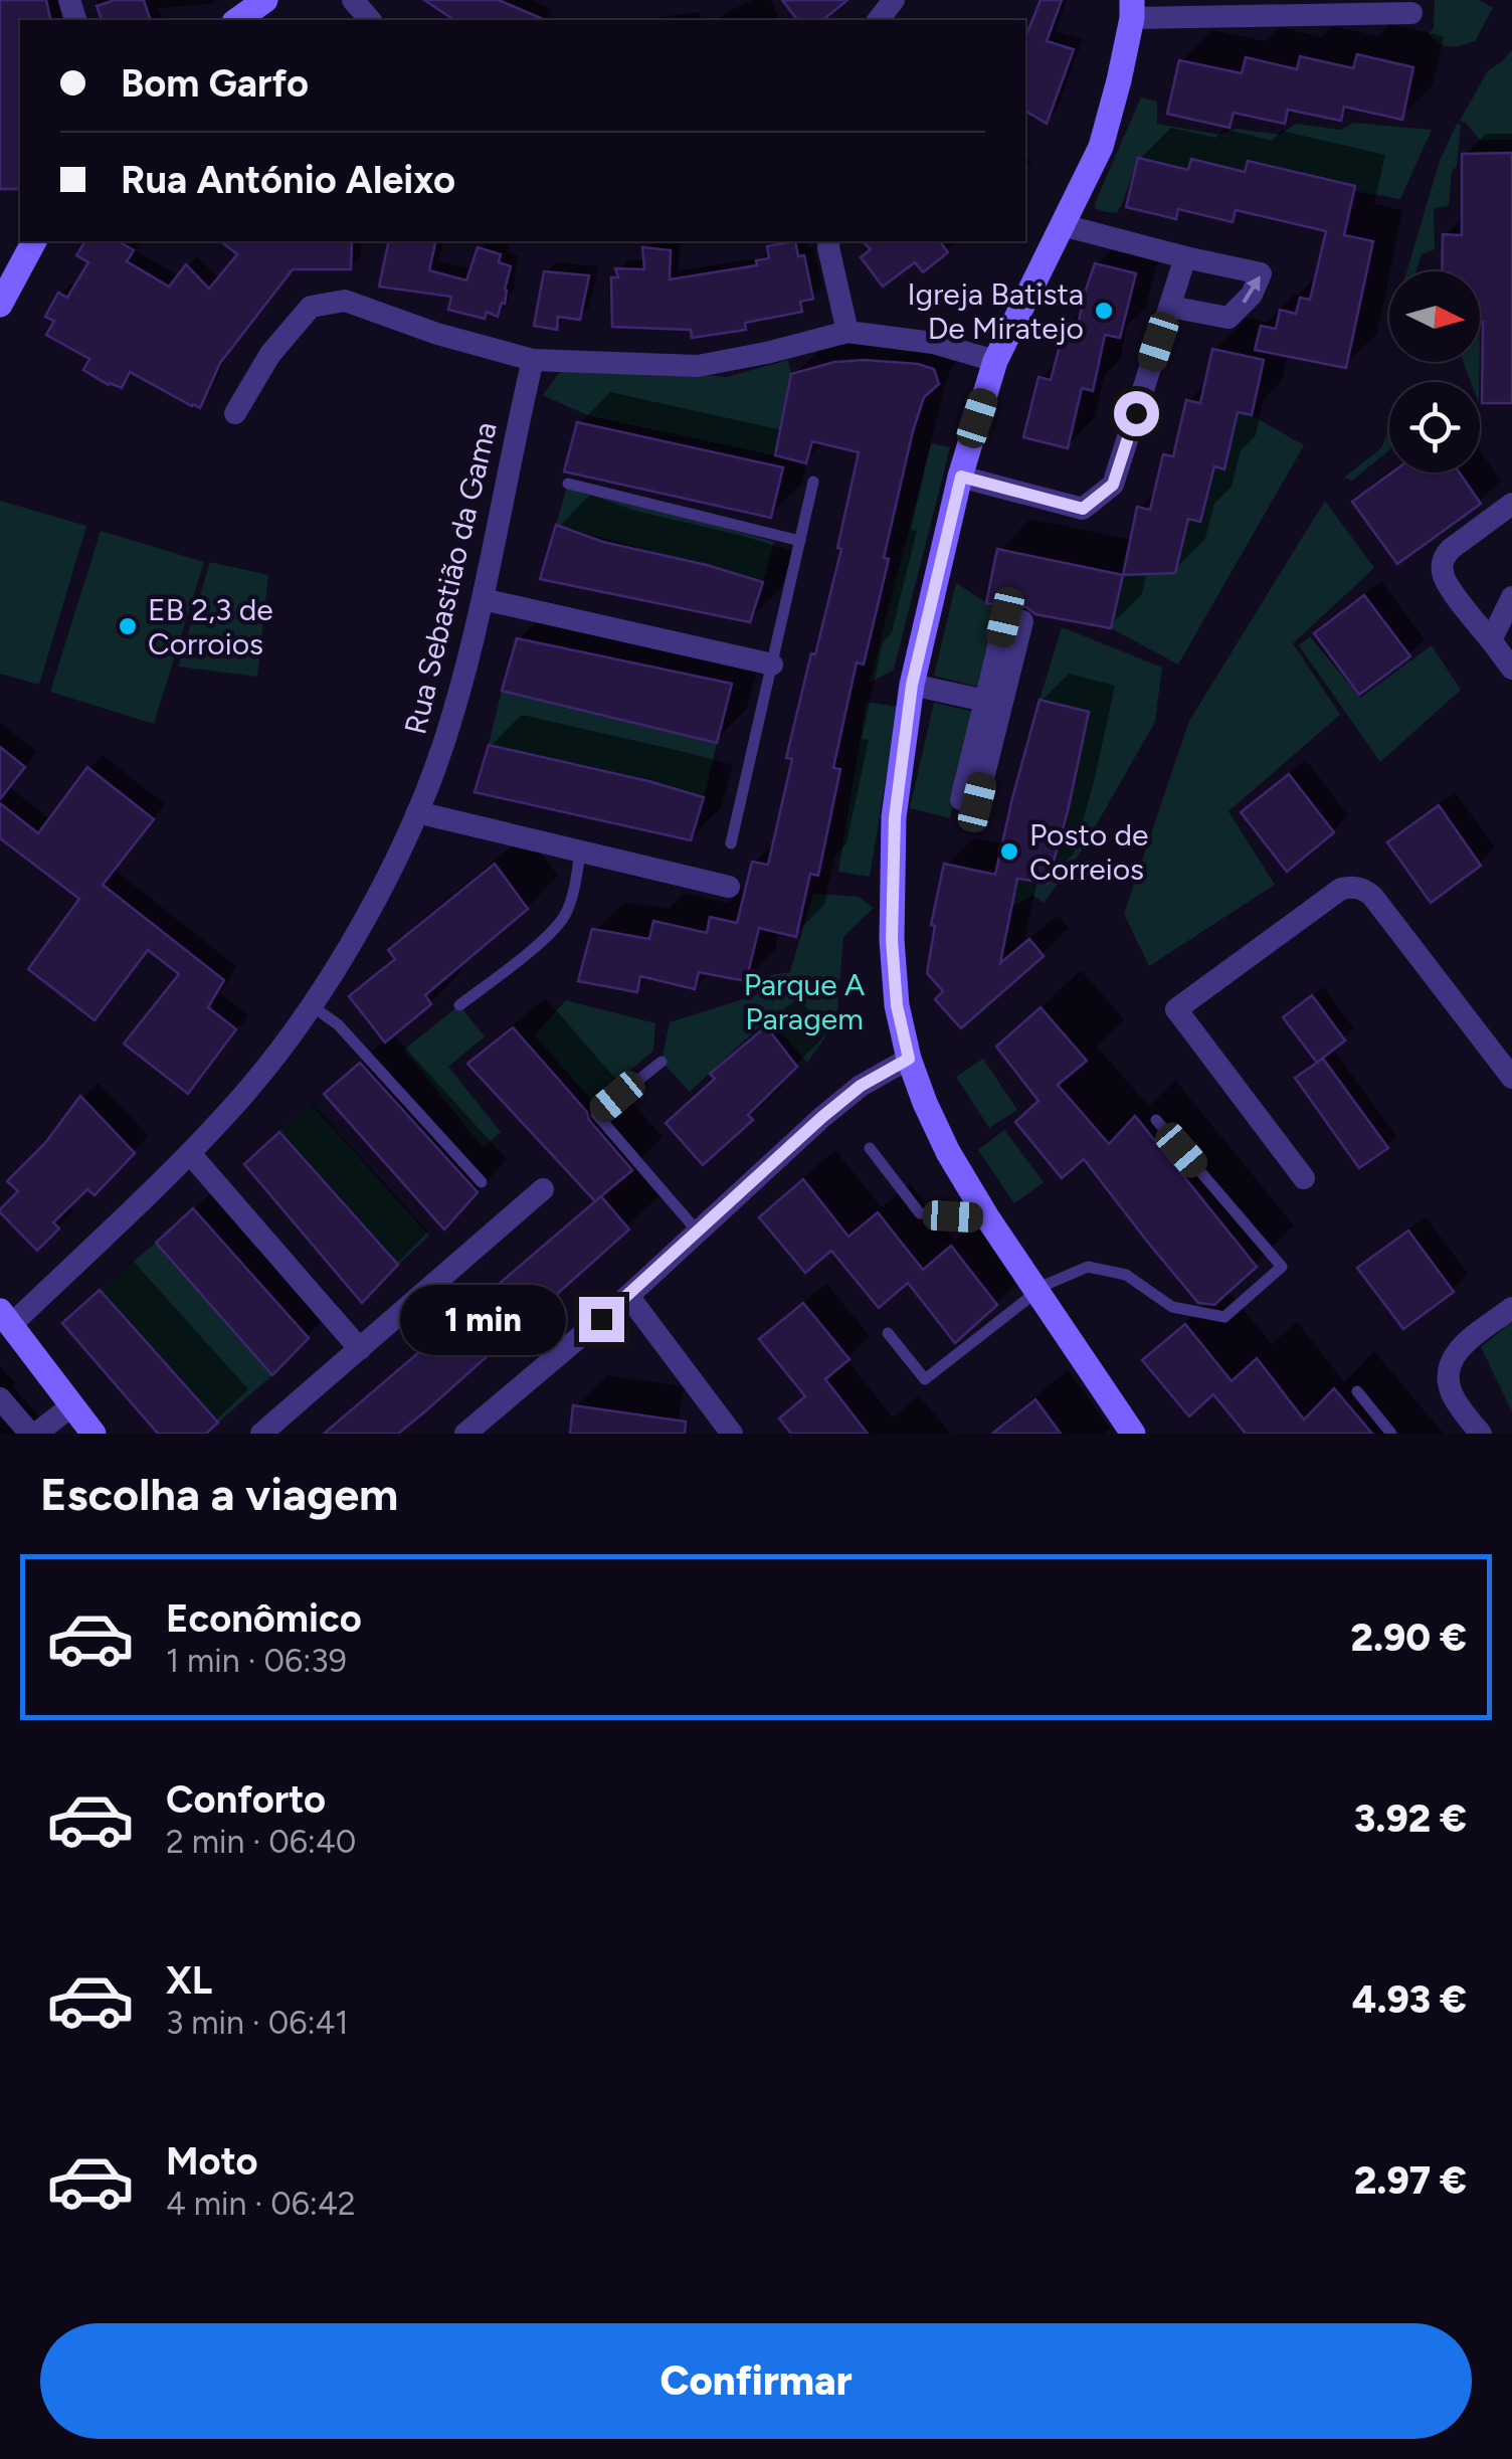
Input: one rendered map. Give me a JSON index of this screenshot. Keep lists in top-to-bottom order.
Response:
{
  "streets": {
    "street": ["Rua Sebastião da Gama"]
  },
  "parks": ["Parque A Paragem"],
  "places": ["Igreja Batista De Miratejo", "EB 2,3 de Corroios", "Posto de Correios"],
  "north": "right",
  "page": {
    "banner": ["Bom Garfo", "Rua António Aleixo"],
    "bubble": "1 min",
    "heading": "Escolha a viagem",
    "list": [
      {
        "name": "Econômico",
        "note": "1 min · 06:39",
        "value": "2.90 €"
      },
      {
        "name": "Conforto",
        "note": "2 min · 06:40",
        "value": "3.92 €"
      },
      {
        "name": "XL",
        "note": "3 min · 06:41",
        "value": "4.93 €"
      },
      {
        "name": "Moto",
        "note": "4 min · 06:42",
        "value": "2.97 €"
      }
    ],
    "buttons": "Confirmar"
  }
}
